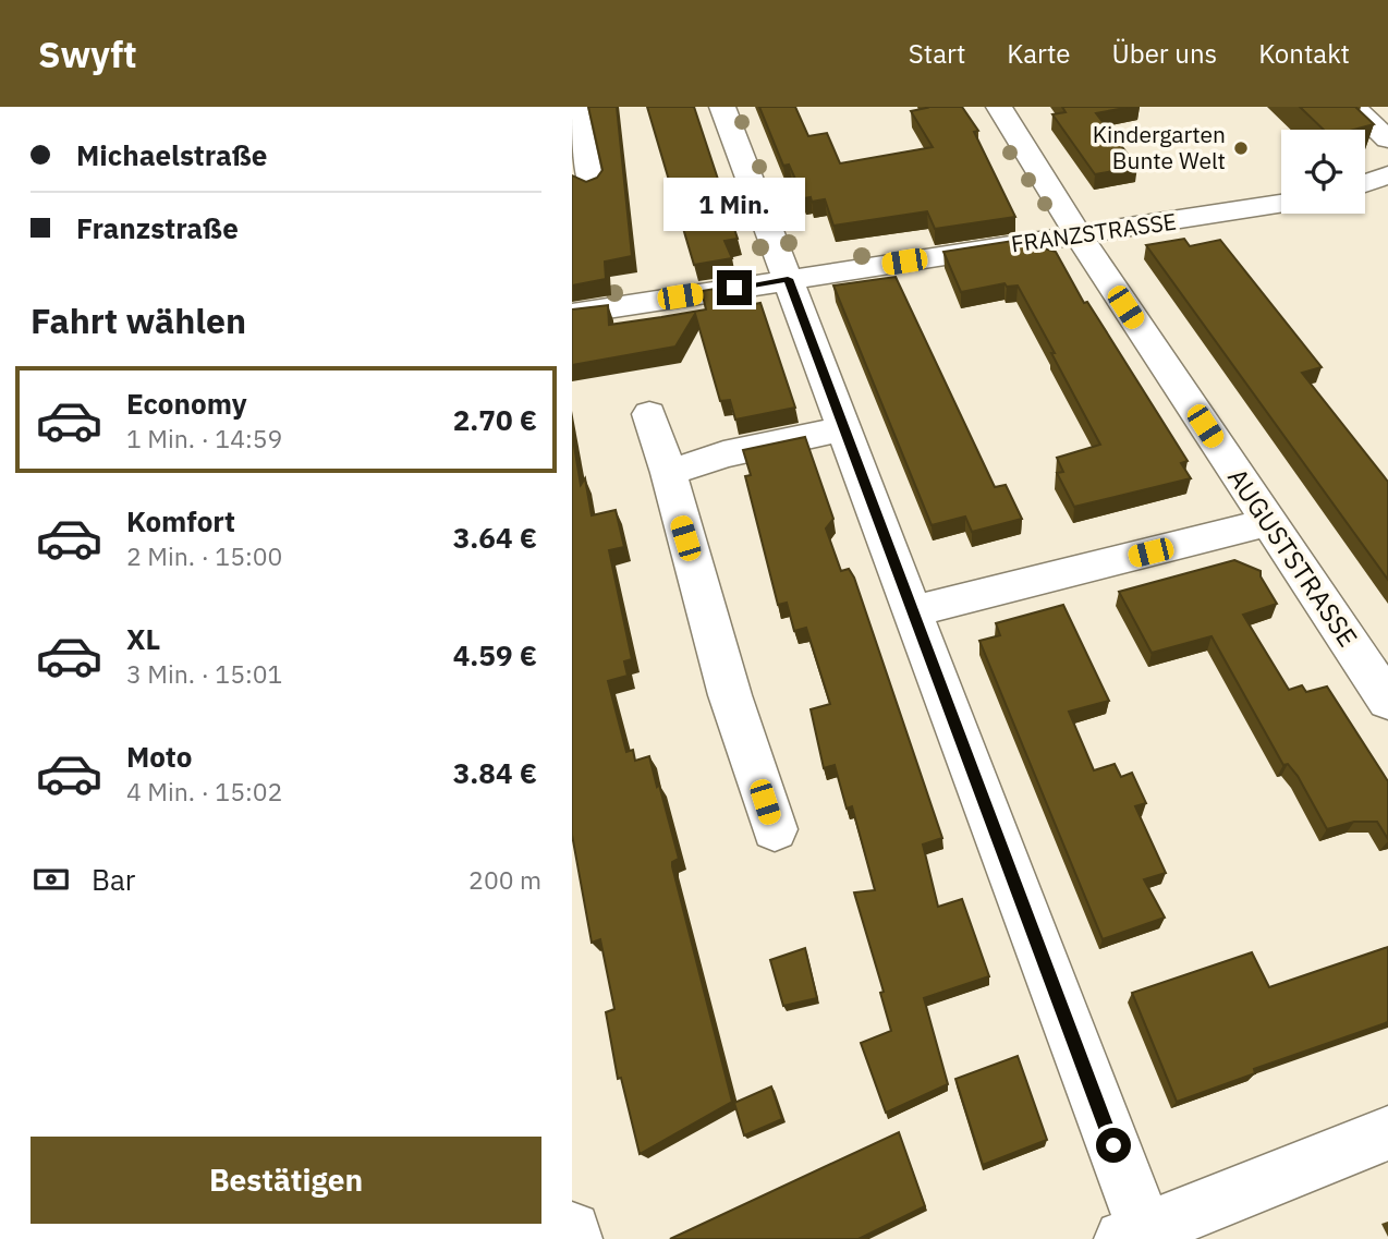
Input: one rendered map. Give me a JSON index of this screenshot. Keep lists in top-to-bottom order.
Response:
{
  "streets": {
    "street": ["FRANZSTRASSE", "AUGUSTSTRASSE"]
  },
  "crossings": [
    ["FRANZSTRASSE", "AUGUSTSTRASSE"]
  ],
  "places": ["Kindergarten Bunte Welt"],
  "page": {
    "header": "Swyft",
    "nav": [
      "Start",
      "Karte",
      "Über uns",
      "Kontakt"
    ],
    "banner": ["Michaelstraße", "Franzstraße"],
    "bubble": "1 Min.",
    "heading": "Fahrt wählen",
    "list": [
      {
        "name": "Economy",
        "note": "1 Min. · 14:59",
        "value": "2.70 €"
      },
      {
        "name": "Komfort",
        "note": "2 Min. · 15:00",
        "value": "3.64 €"
      },
      {
        "name": "XL",
        "note": "3 Min. · 15:01",
        "value": "4.59 €"
      },
      {
        "name": "Moto",
        "note": "4 Min. · 15:02",
        "value": "3.84 €"
      }
    ],
    "pay": ["Bar", "200 m"],
    "buttons": "Bestätigen"
  }
}
